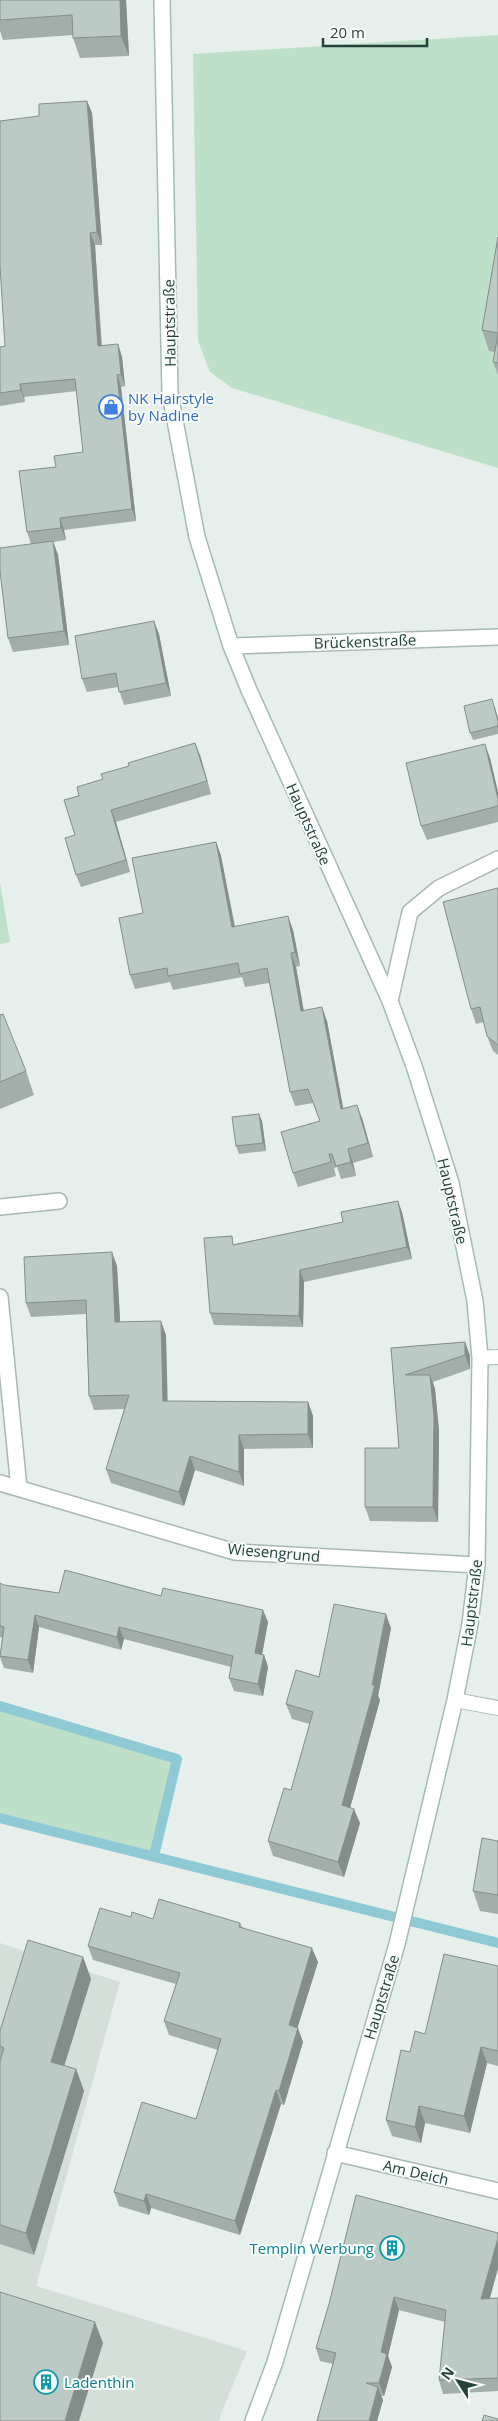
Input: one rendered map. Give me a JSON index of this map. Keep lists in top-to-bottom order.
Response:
{
  "streets": {
    "main road": [
      "Hauptstraße",
      "Brückenstraße",
      "Wiesengrund",
      "Am Deich"
    ]
  },
  "crossings": [
    ["Hauptstraße", "Brückenstraße"],
    ["Hauptstraße", "Wiesengrund"],
    ["Hauptstraße", "Am Deich"]
  ],
  "places": {
    "shop": ["NK Hairstyle by Nadine"],
    "building": ["Templin Werbung", "Ladenthin"]
  },
  "scale_bar": "20 m",
  "north": "top left"
}
